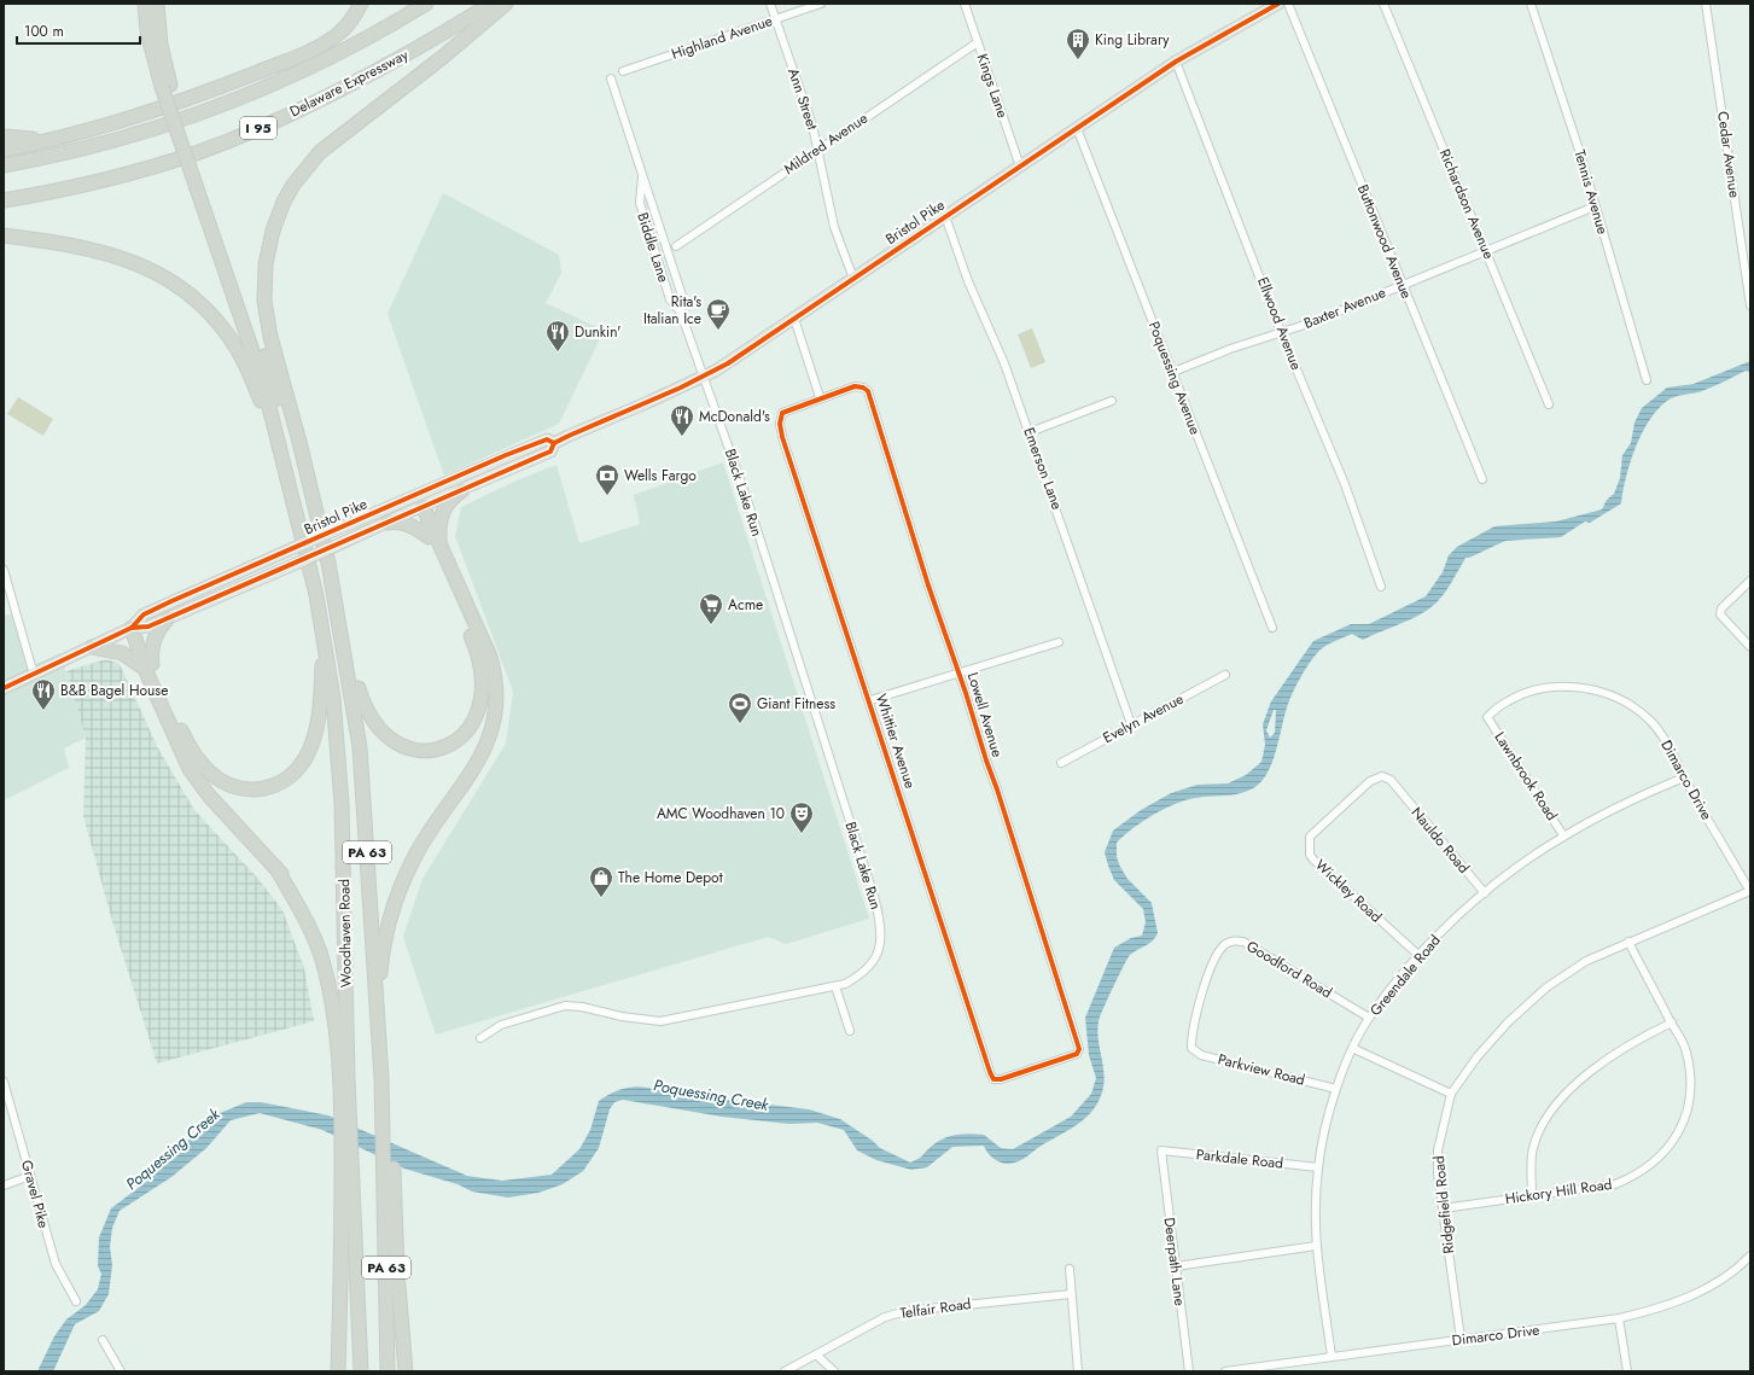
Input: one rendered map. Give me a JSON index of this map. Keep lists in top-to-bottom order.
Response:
{
  "streets": {
    "highway": [
      "Delaware Expressway",
      "I 95",
      "PA 63",
      "Woodhaven Road"
    ],
    "main road": ["Bristol Pike"],
    "street": [
      "Highland Avenue",
      "Kings Lane",
      "Ann Street",
      "Mildred Avenue",
      "Cedar Avenue",
      "Tennis Avenue",
      "Richardson Avenue",
      "Buttonwood Avenue",
      "Biddle Lane",
      "Baxter Avenue",
      "Ellwood Avenue",
      "Poquessing Avenue",
      "Emerson Lane",
      "Black Lake Run",
      "Lowell Avenue",
      "Evelyn Avenue",
      "Whittier Avenue",
      "Lawnbrook Road",
      "Dimarco Drive",
      "Nauldo Road",
      "Wickley Road",
      "Goodford Road",
      "Greendale Road",
      "Parkview Road",
      "Parkdale Road",
      "Hickory Hill Road",
      "Gravel Pike",
      "Ridgefield Road",
      "Deerpath Lane",
      "Telfair Road"
    ]
  },
  "crossings": [
    ["Highland Avenue", "Ann Street"],
    ["Kings Lane", "Mildred Avenue"],
    ["Kings Lane", "Bristol Pike"],
    ["Ann Street", "Mildred Avenue"],
    ["Ann Street", "Bristol Pike"],
    ["Tennis Avenue", "Baxter Avenue"],
    ["Richardson Avenue", "Baxter Avenue"],
    ["Bristol Pike", "Biddle Lane"],
    ["Bristol Pike", "Ellwood Avenue"],
    ["Bristol Pike", "Poquessing Avenue"],
    ["Bristol Pike", "Emerson Lane"],
    ["Bristol Pike", "Black Lake Run"],
    ["Buttonwood Avenue", "Baxter Avenue"],
    ["Biddle Lane", "Black Lake Run"],
    ["Baxter Avenue", "Ellwood Avenue"],
    ["Baxter Avenue", "Poquessing Avenue"],
    ["Emerson Lane", "Evelyn Avenue"],
    ["Lowell Avenue", "Whittier Avenue"],
    ["Lawnbrook Road", "Dimarco Drive"],
    ["Lawnbrook Road", "Greendale Road"],
    ["Dimarco Drive", "Greendale Road"],
    ["Dimarco Drive", "Ridgefield Road"],
    ["Nauldo Road", "Wickley Road"],
    ["Nauldo Road", "Greendale Road"],
    ["Wickley Road", "Greendale Road"],
    ["Goodford Road", "Greendale Road"],
    ["Goodford Road", "Parkview Road"],
    ["Greendale Road", "Parkview Road"],
    ["Greendale Road", "Parkdale Road"],
    ["Parkdale Road", "Deerpath Lane"],
    ["Hickory Hill Road", "Ridgefield Road"]
  ],
  "water": ["Poquessing Creek"],
  "places": {
    "building": ["King Library"],
    "cafe": ["Rita's Italian Ice"],
    "restaurant": ["Dunkin'", "McDonald's", "B&B Bagel House"],
    "bank": ["Wells Fargo"],
    "supermarket": ["Acme"],
    "sports": ["Giant Fitness"],
    "theatre": ["AMC Woodhaven 10"],
    "shop": ["The Home Depot"]
  },
  "scale_bar": "100 m"
}
